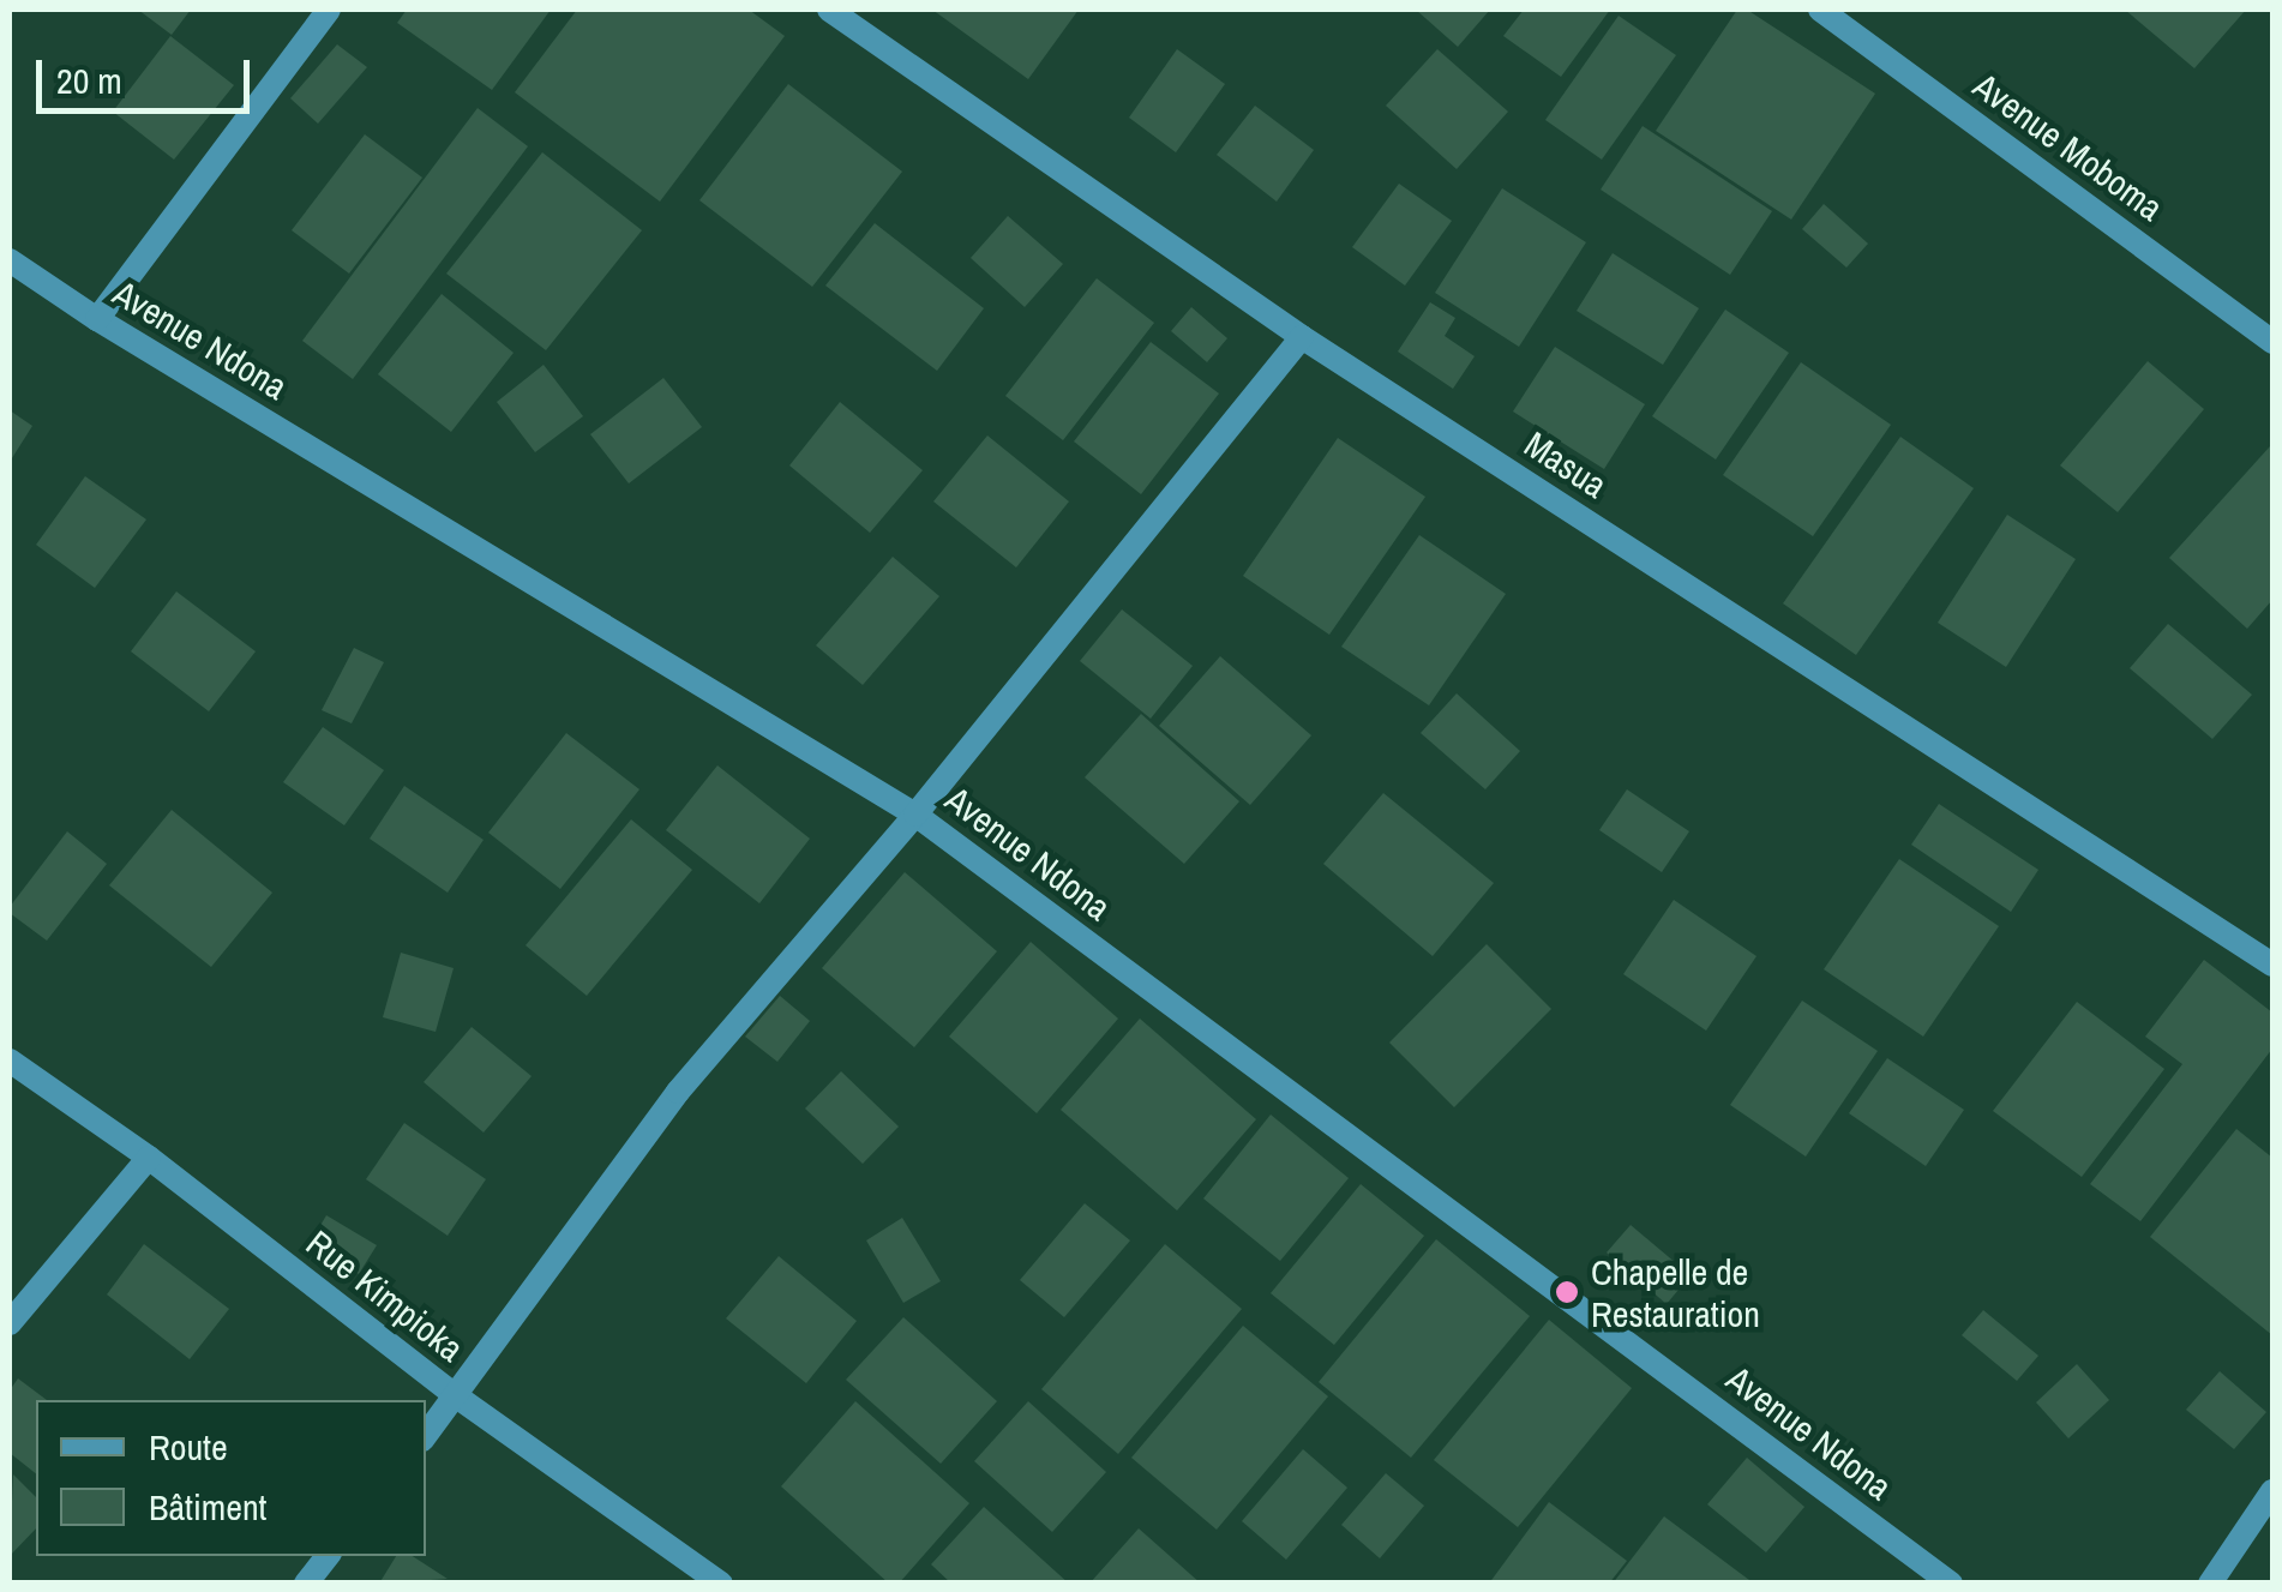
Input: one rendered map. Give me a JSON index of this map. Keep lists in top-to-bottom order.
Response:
{
  "streets": {
    "street": [
      "Avenue Moboma",
      "Avenue Ndona",
      "Masua",
      "Rue Kimpioka"
    ]
  },
  "places": ["Chapelle de Restauration"],
  "legend": ["Route", "Bâtiment"],
  "scale_bar": "20 m"
}
